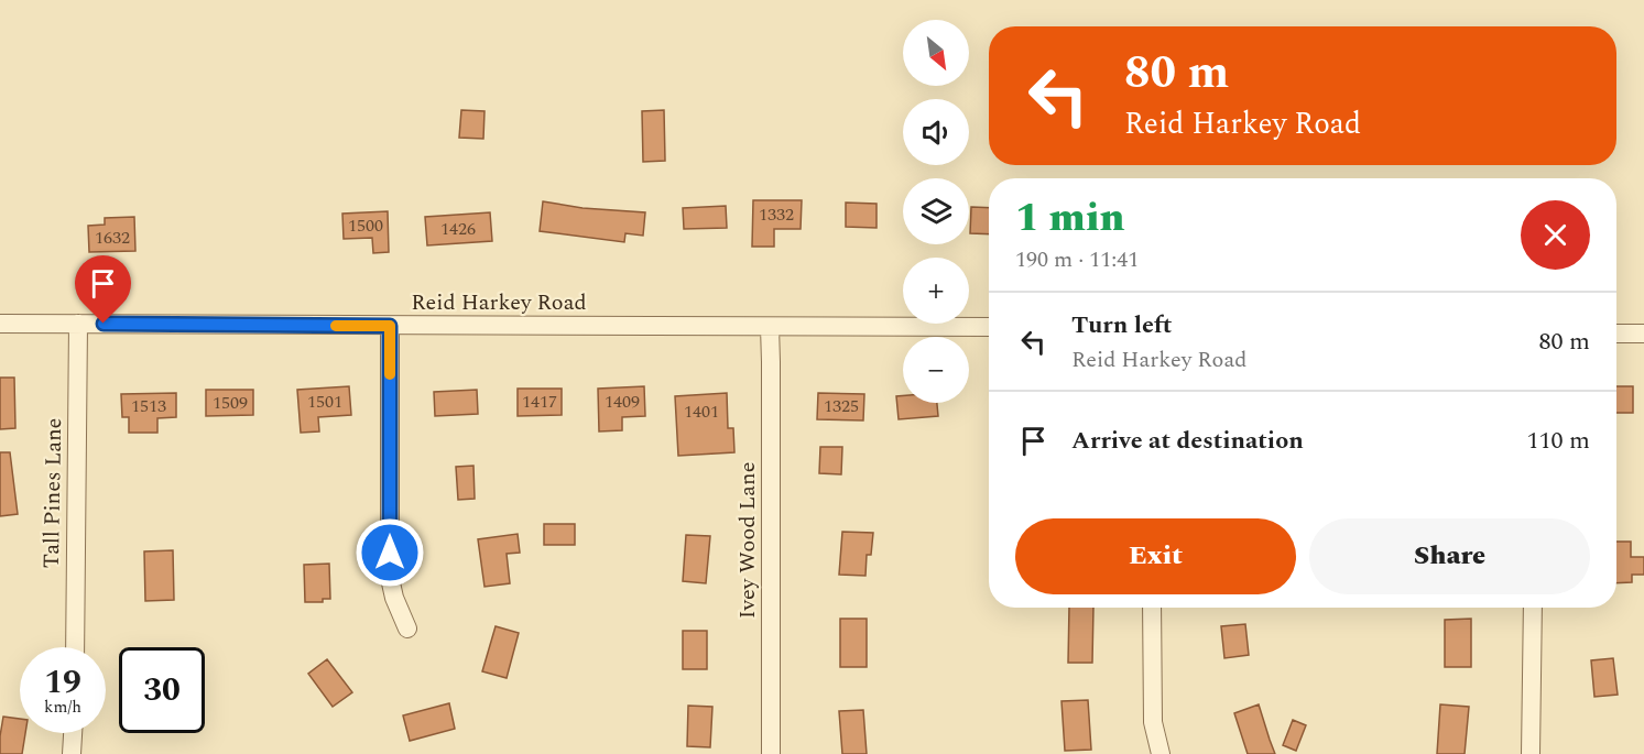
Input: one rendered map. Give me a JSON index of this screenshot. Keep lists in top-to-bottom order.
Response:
{
  "streets": {
    "street": ["Reid Harkey Road", "Tall Pines Lane", "Ivey Wood Lane"]
  },
  "crossings": [
    ["Reid Harkey Road", "Tall Pines Lane"],
    ["Reid Harkey Road", "Ivey Wood Lane"]
  ],
  "house_numbers": [
    "1332",
    "1500",
    "1426",
    "1632",
    "1501",
    "1417",
    "1409",
    "1509",
    "1513",
    "1325",
    "1401"
  ],
  "north": "bottom right",
  "page": {
    "map_buttons": ["+", "−"],
    "turn": ["80 m", "Reid Harkey Road"],
    "heading": ["1 min", "190 m · 11:41"],
    "list": [
      {
        "name": "Turn left",
        "note": "Reid Harkey Road",
        "value": "80 m"
      },
      {
        "name": "Arrive at destination",
        "value": "110 m"
      }
    ],
    "buttons": ["Exit", "Share"],
    "speed": "19 km/h",
    "limit": "30"
  }
}
